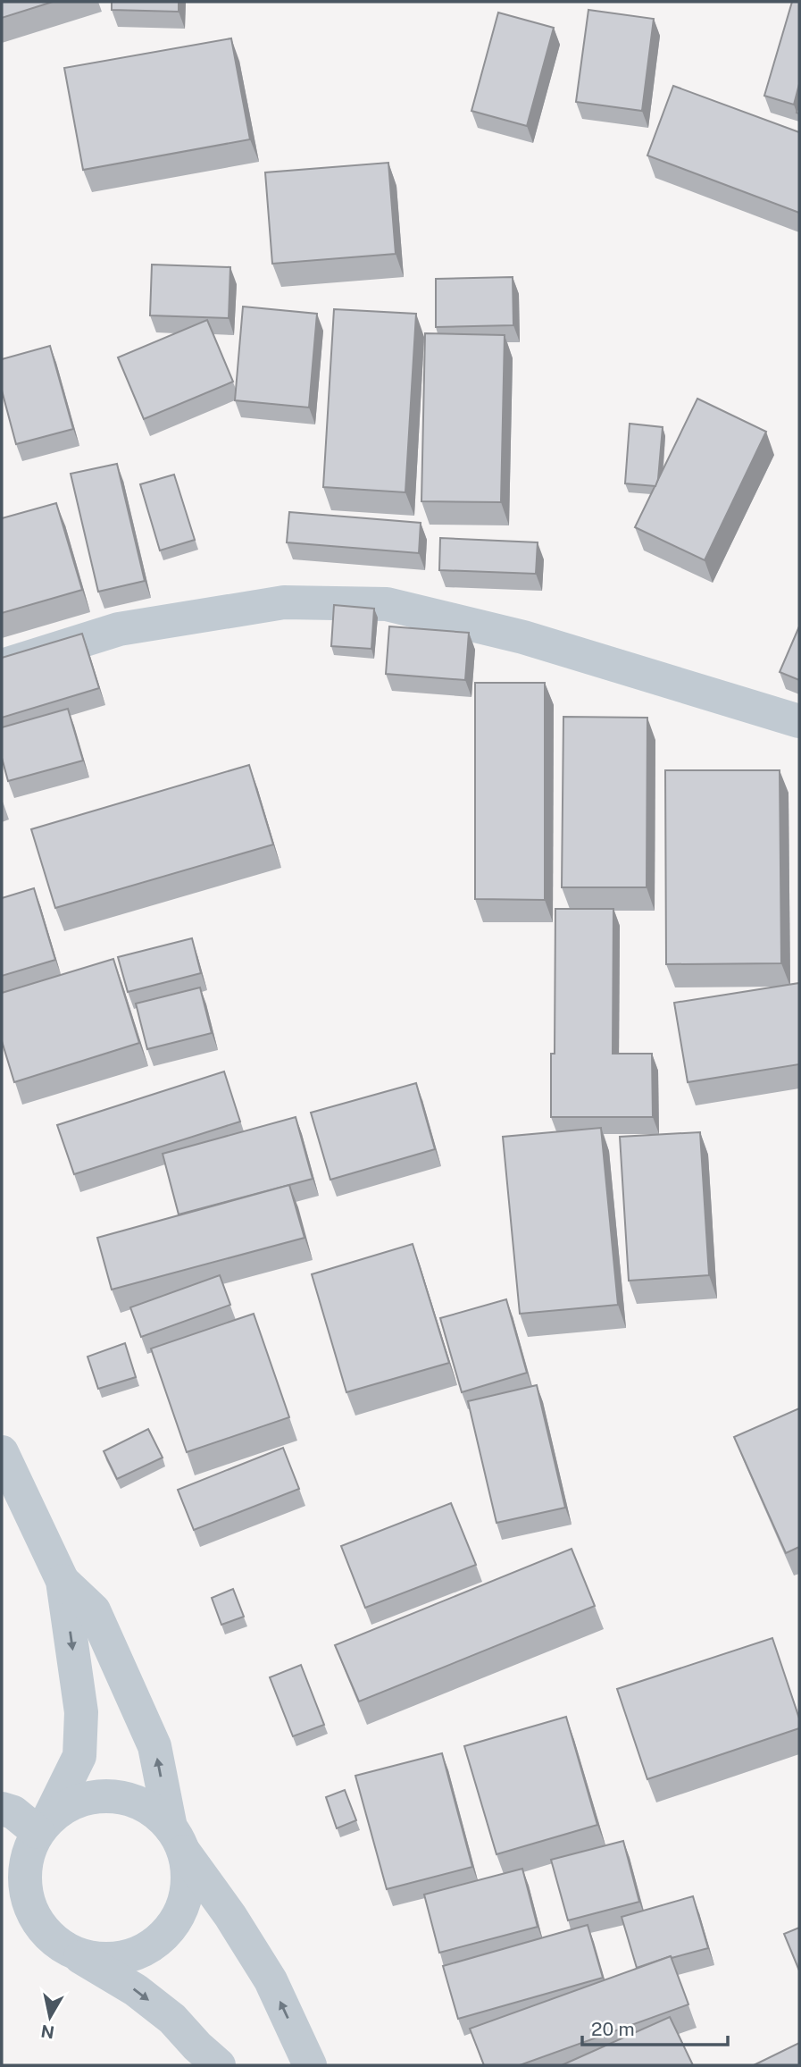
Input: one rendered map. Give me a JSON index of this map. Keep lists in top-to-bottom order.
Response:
{
  "scale_bar": "20 m",
  "north": "bottom"
}
